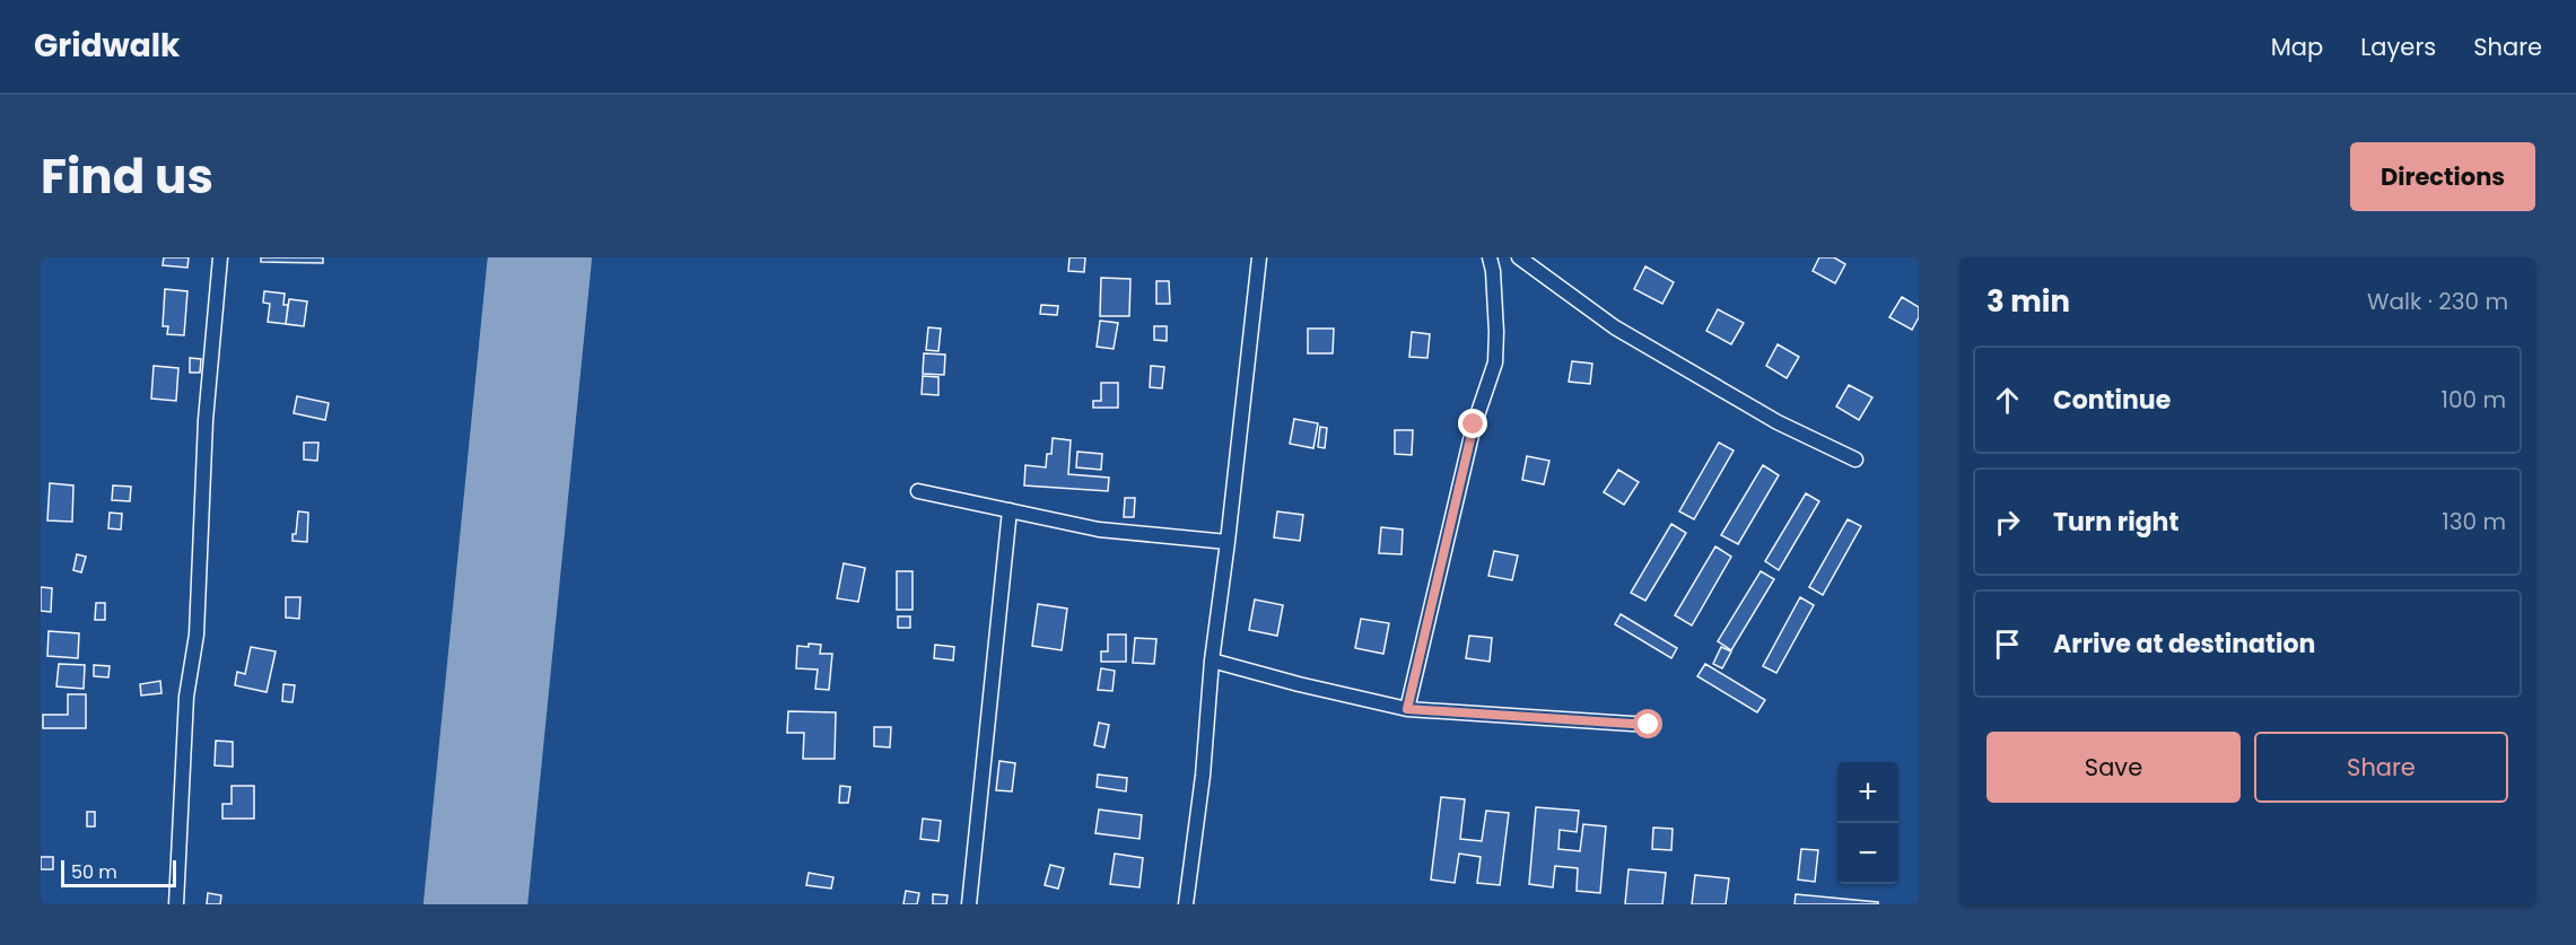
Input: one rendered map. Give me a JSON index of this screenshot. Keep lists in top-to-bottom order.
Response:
{
  "scale_bar": "50 m",
  "page": {
    "header": "Gridwalk",
    "nav": ["Map", "Layers", "Share"],
    "title": "Find us",
    "buttons": [
      "Directions",
      ["Save", "Share"]
    ],
    "heading": ["3 min", "Walk · 230 m"],
    "list": [
      ["Continue", "100 m"],
      ["Turn right", "130 m"],
      "Arrive at destination"
    ],
    "map_buttons": ["+", "−"],
    "scale": "50 m"
  }
}
